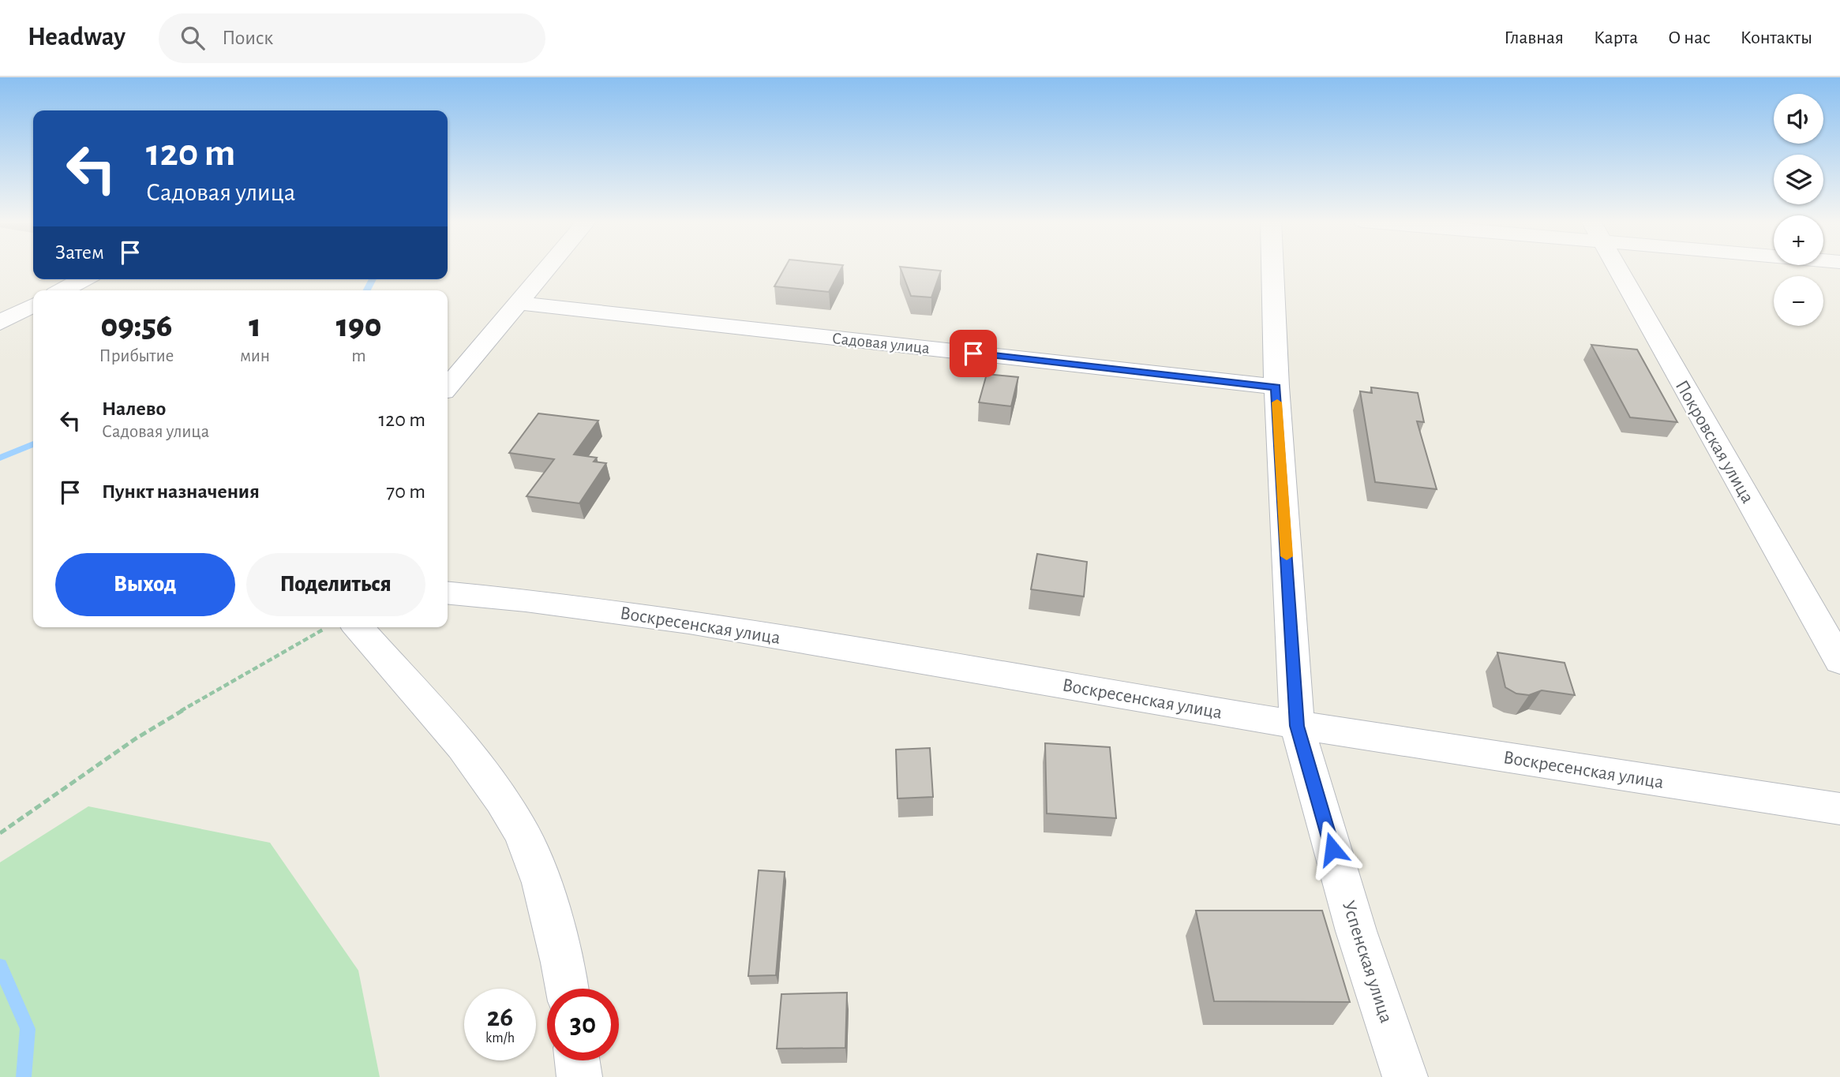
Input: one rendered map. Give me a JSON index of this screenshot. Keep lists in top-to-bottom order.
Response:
{
  "streets": {
    "street": [
      "Садовая улица",
      "Покровская улица",
      "Воскресенская улица",
      "Успенская улица"
    ]
  },
  "crossings": [
    ["Садовая улица", "Успенская улица"],
    ["Воскресенская улица", "Успенская улица"]
  ],
  "page": {
    "header": "Headway",
    "search": "Поиск",
    "nav": [
      "Главная",
      "Карта",
      "О нас",
      "Контакты"
    ],
    "map_buttons": ["+", "−"],
    "turn": ["120 m", "Садовая улица"],
    "then": "Затем",
    "eta": [
      "09:56",
      "Прибытие",
      "1",
      "мин",
      "190",
      "m"
    ],
    "list": [
      {
        "name": "Налево",
        "note": "Садовая улица",
        "value": "120 m"
      },
      {
        "name": "Пункт назначения",
        "value": "70 m"
      }
    ],
    "buttons": ["Выход", "Поделиться"],
    "speed": "26 km/h",
    "limit": "30"
  }
}
